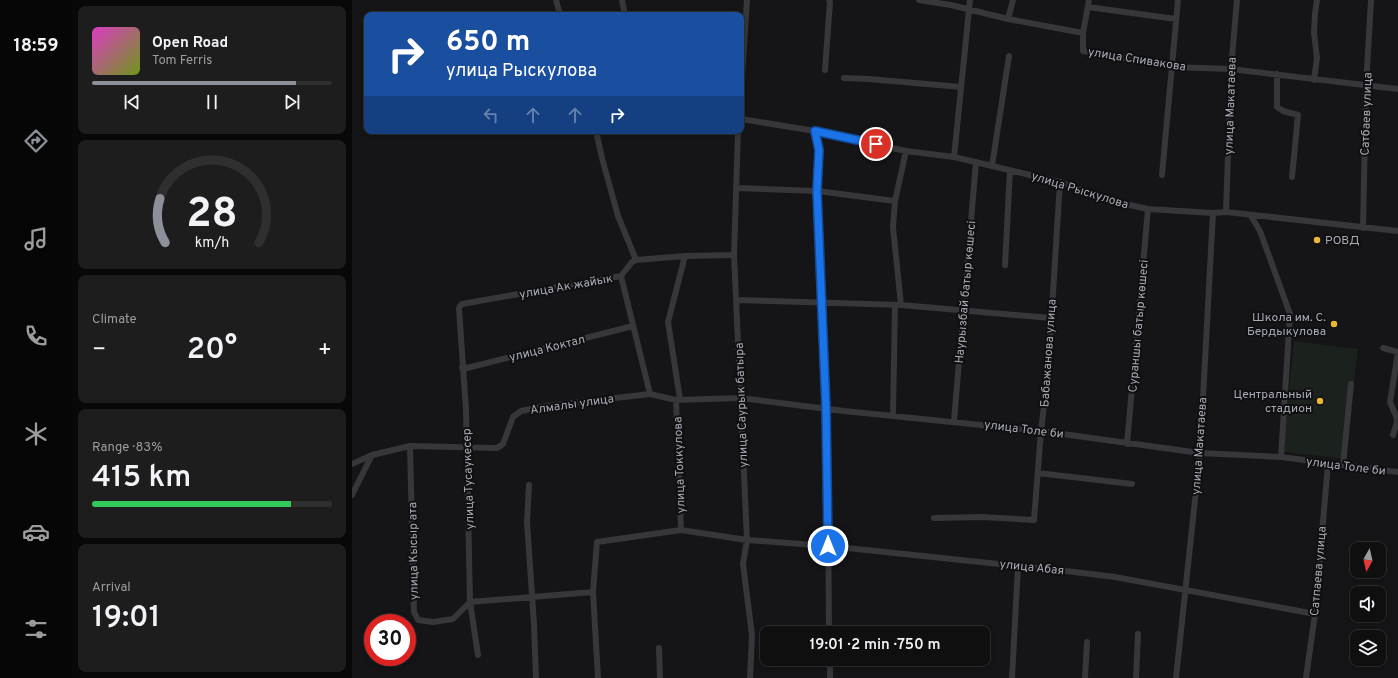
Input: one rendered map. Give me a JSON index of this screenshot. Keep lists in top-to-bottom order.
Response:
{
  "streets": {
    "street": [
      "улица Спивакова",
      "улица Макатаева",
      "Сатбаев улица",
      "улица Рыскулова",
      "улица Ак жайык",
      "Наурызбай батыр көшесі",
      "Сураншы батыр көшесі",
      "улица Коктал",
      "Бабажанова улица",
      "Алмалы улица",
      "улица Саурык батыра",
      "улица Толе би",
      "улица Токкулова",
      "улица Тусаукесер",
      "улица Кысыр ата",
      "улица Абая",
      "Сатпаева улица"
    ]
  },
  "crossings": [
    ["улица Спивакова", "улица Макатаева"],
    ["улица Спивакова", "Сатбаев улица"],
    ["улица Макатаева", "улица Рыскулова"],
    ["улица Макатаева", "улица Толе би"],
    ["улица Макатаева", "улица Абая"],
    ["Сатбаев улица", "улица Рыскулова"],
    ["улица Рыскулова", "Наурызбай батыр көшесі"],
    ["улица Рыскулова", "Сураншы батыр көшесі"],
    ["улица Рыскулова", "Бабажанова улица"],
    ["улица Ак жайык", "улица Тусаукесер"],
    ["Наурызбай батыр көшесі", "улица Толе би"],
    ["Сураншы батыр көшесі", "улица Толе би"],
    ["улица Коктал", "улица Тусаукесер"],
    ["Бабажанова улица", "улица Толе би"],
    ["Алмалы улица", "улица Толе би"],
    ["Алмалы улица", "улица Тусаукесер"],
    ["Алмалы улица", "улица Кысыр ата"],
    ["улица Саурык батыра", "улица Толе би"],
    ["улица Саурык батыра", "улица Абая"],
    ["улица Толе би", "улица Токкулова"],
    ["улица Толе би", "Сатпаева улица"],
    ["улица Токкулова", "улица Абая"],
    ["улица Тусаукесер", "улица Кысыр ата"],
    ["улица Абая", "Сатпаева улица"]
  ],
  "places": ["РОВД", "Школа им. С. Бердыкулова", "Центральный стадион"],
  "north": "bottom",
  "page": {
    "tabs": "18:59",
    "turn": ["650 m", "улица Рыскулова"],
    "song": ["Open Road", "Tom Ferris"],
    "tile": [
      "Climate",
      ["Range · 83%", "415 km"],
      ["Arrival", "19:01"]
    ],
    "heat": ["−", "20°", "+"],
    "limit": "30",
    "trip": "19:01 · 2 min · 750 m",
    "gauge": ["28", "km/h"]
  }
}
